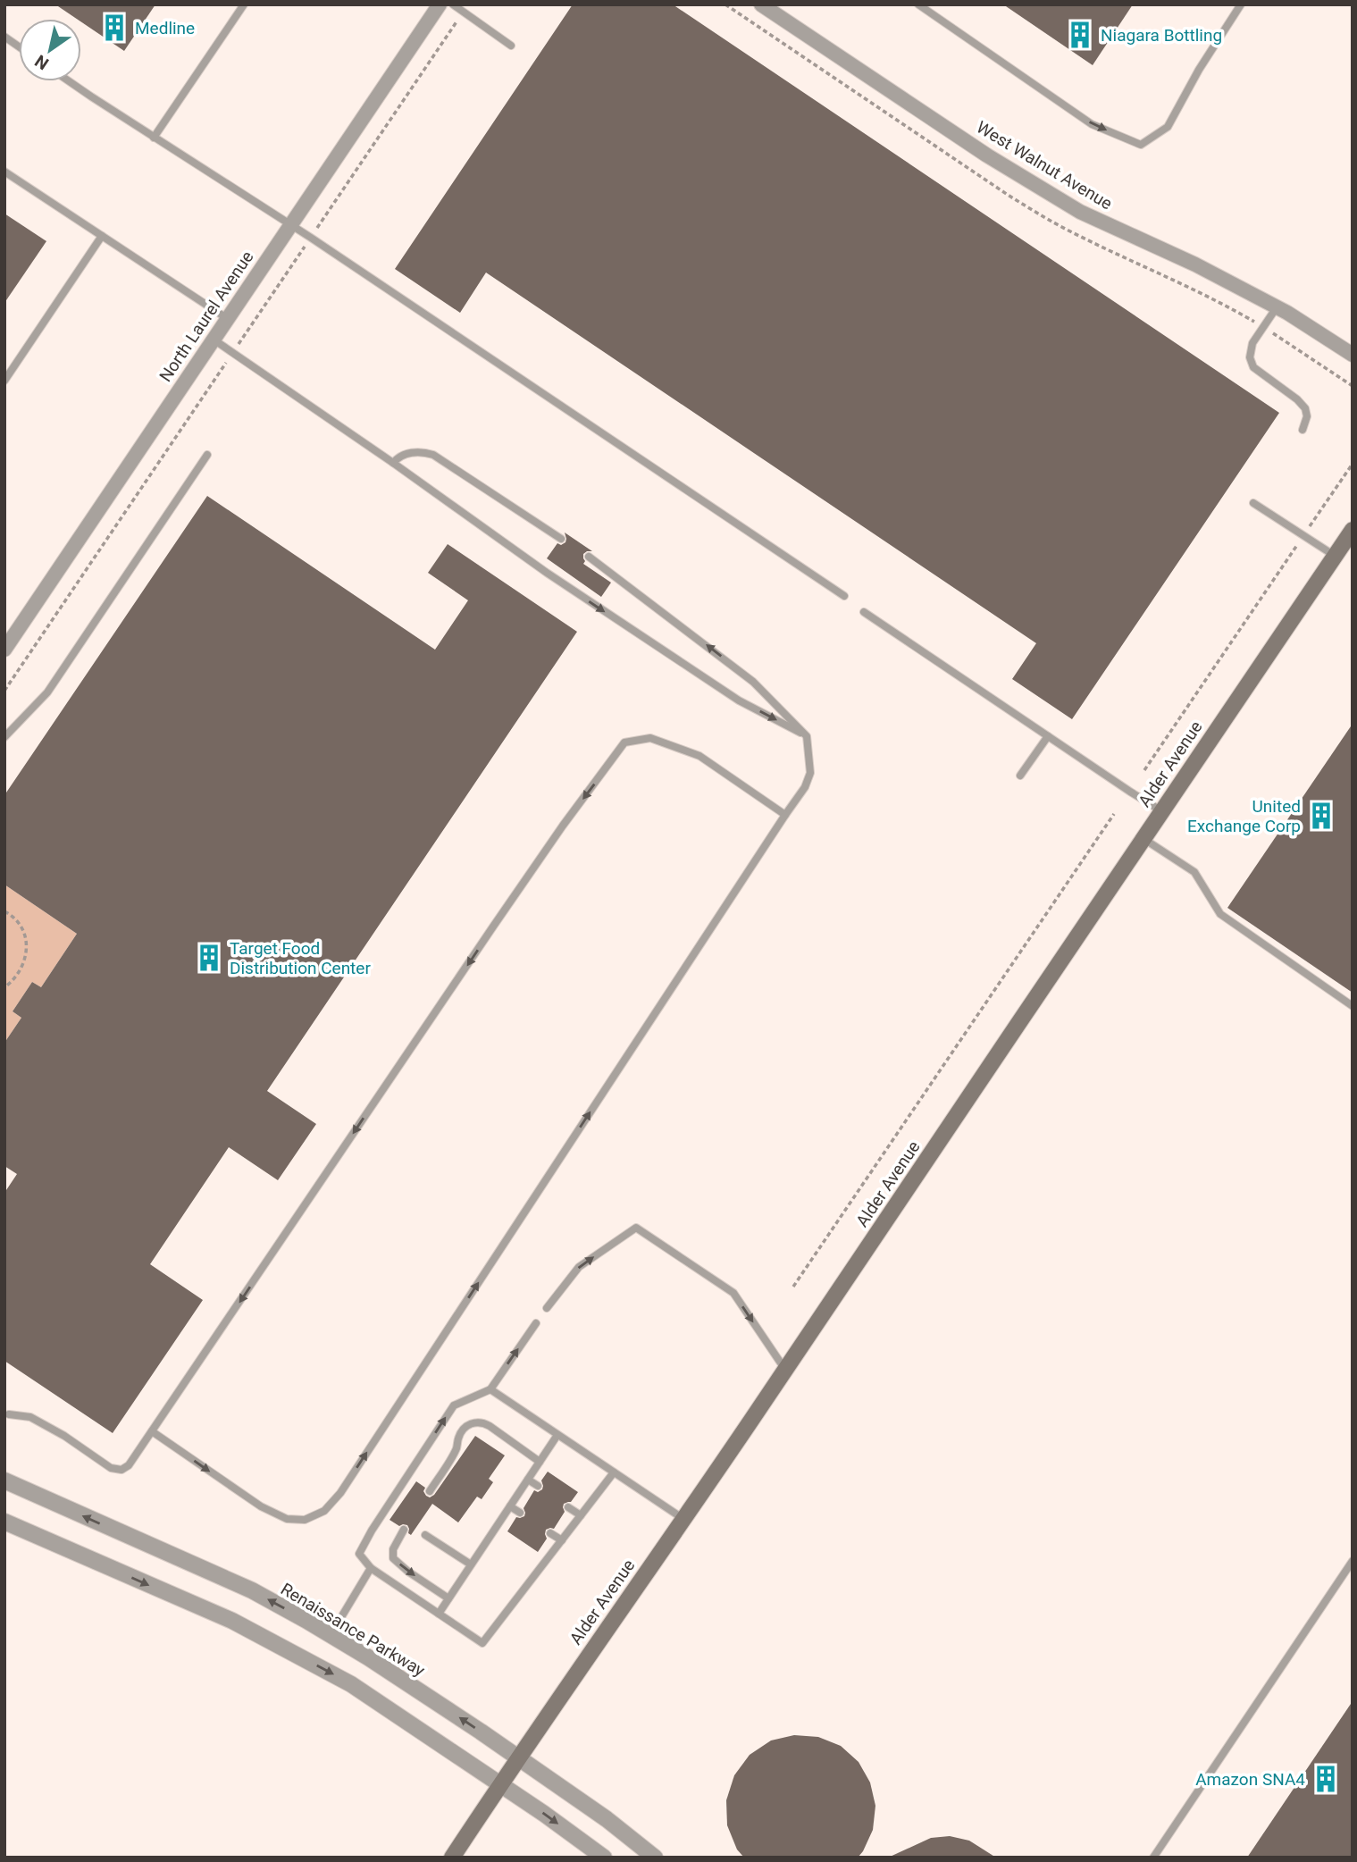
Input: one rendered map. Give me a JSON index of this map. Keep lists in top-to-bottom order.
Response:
{
  "streets": {
    "main road": ["Alder Avenue"],
    "street": ["West Walnut Avenue", "North Laurel Avenue", "Renaissance Parkway"]
  },
  "crossings": [
    ["Alder Avenue", "Renaissance Parkway"]
  ],
  "places": {
    "building": [
      "Medline",
      "Niagara Bottling",
      "United Exchange Corp",
      "Target Food Distribution Center",
      "Amazon SNA4"
    ]
  },
  "north": "bottom left"
}
